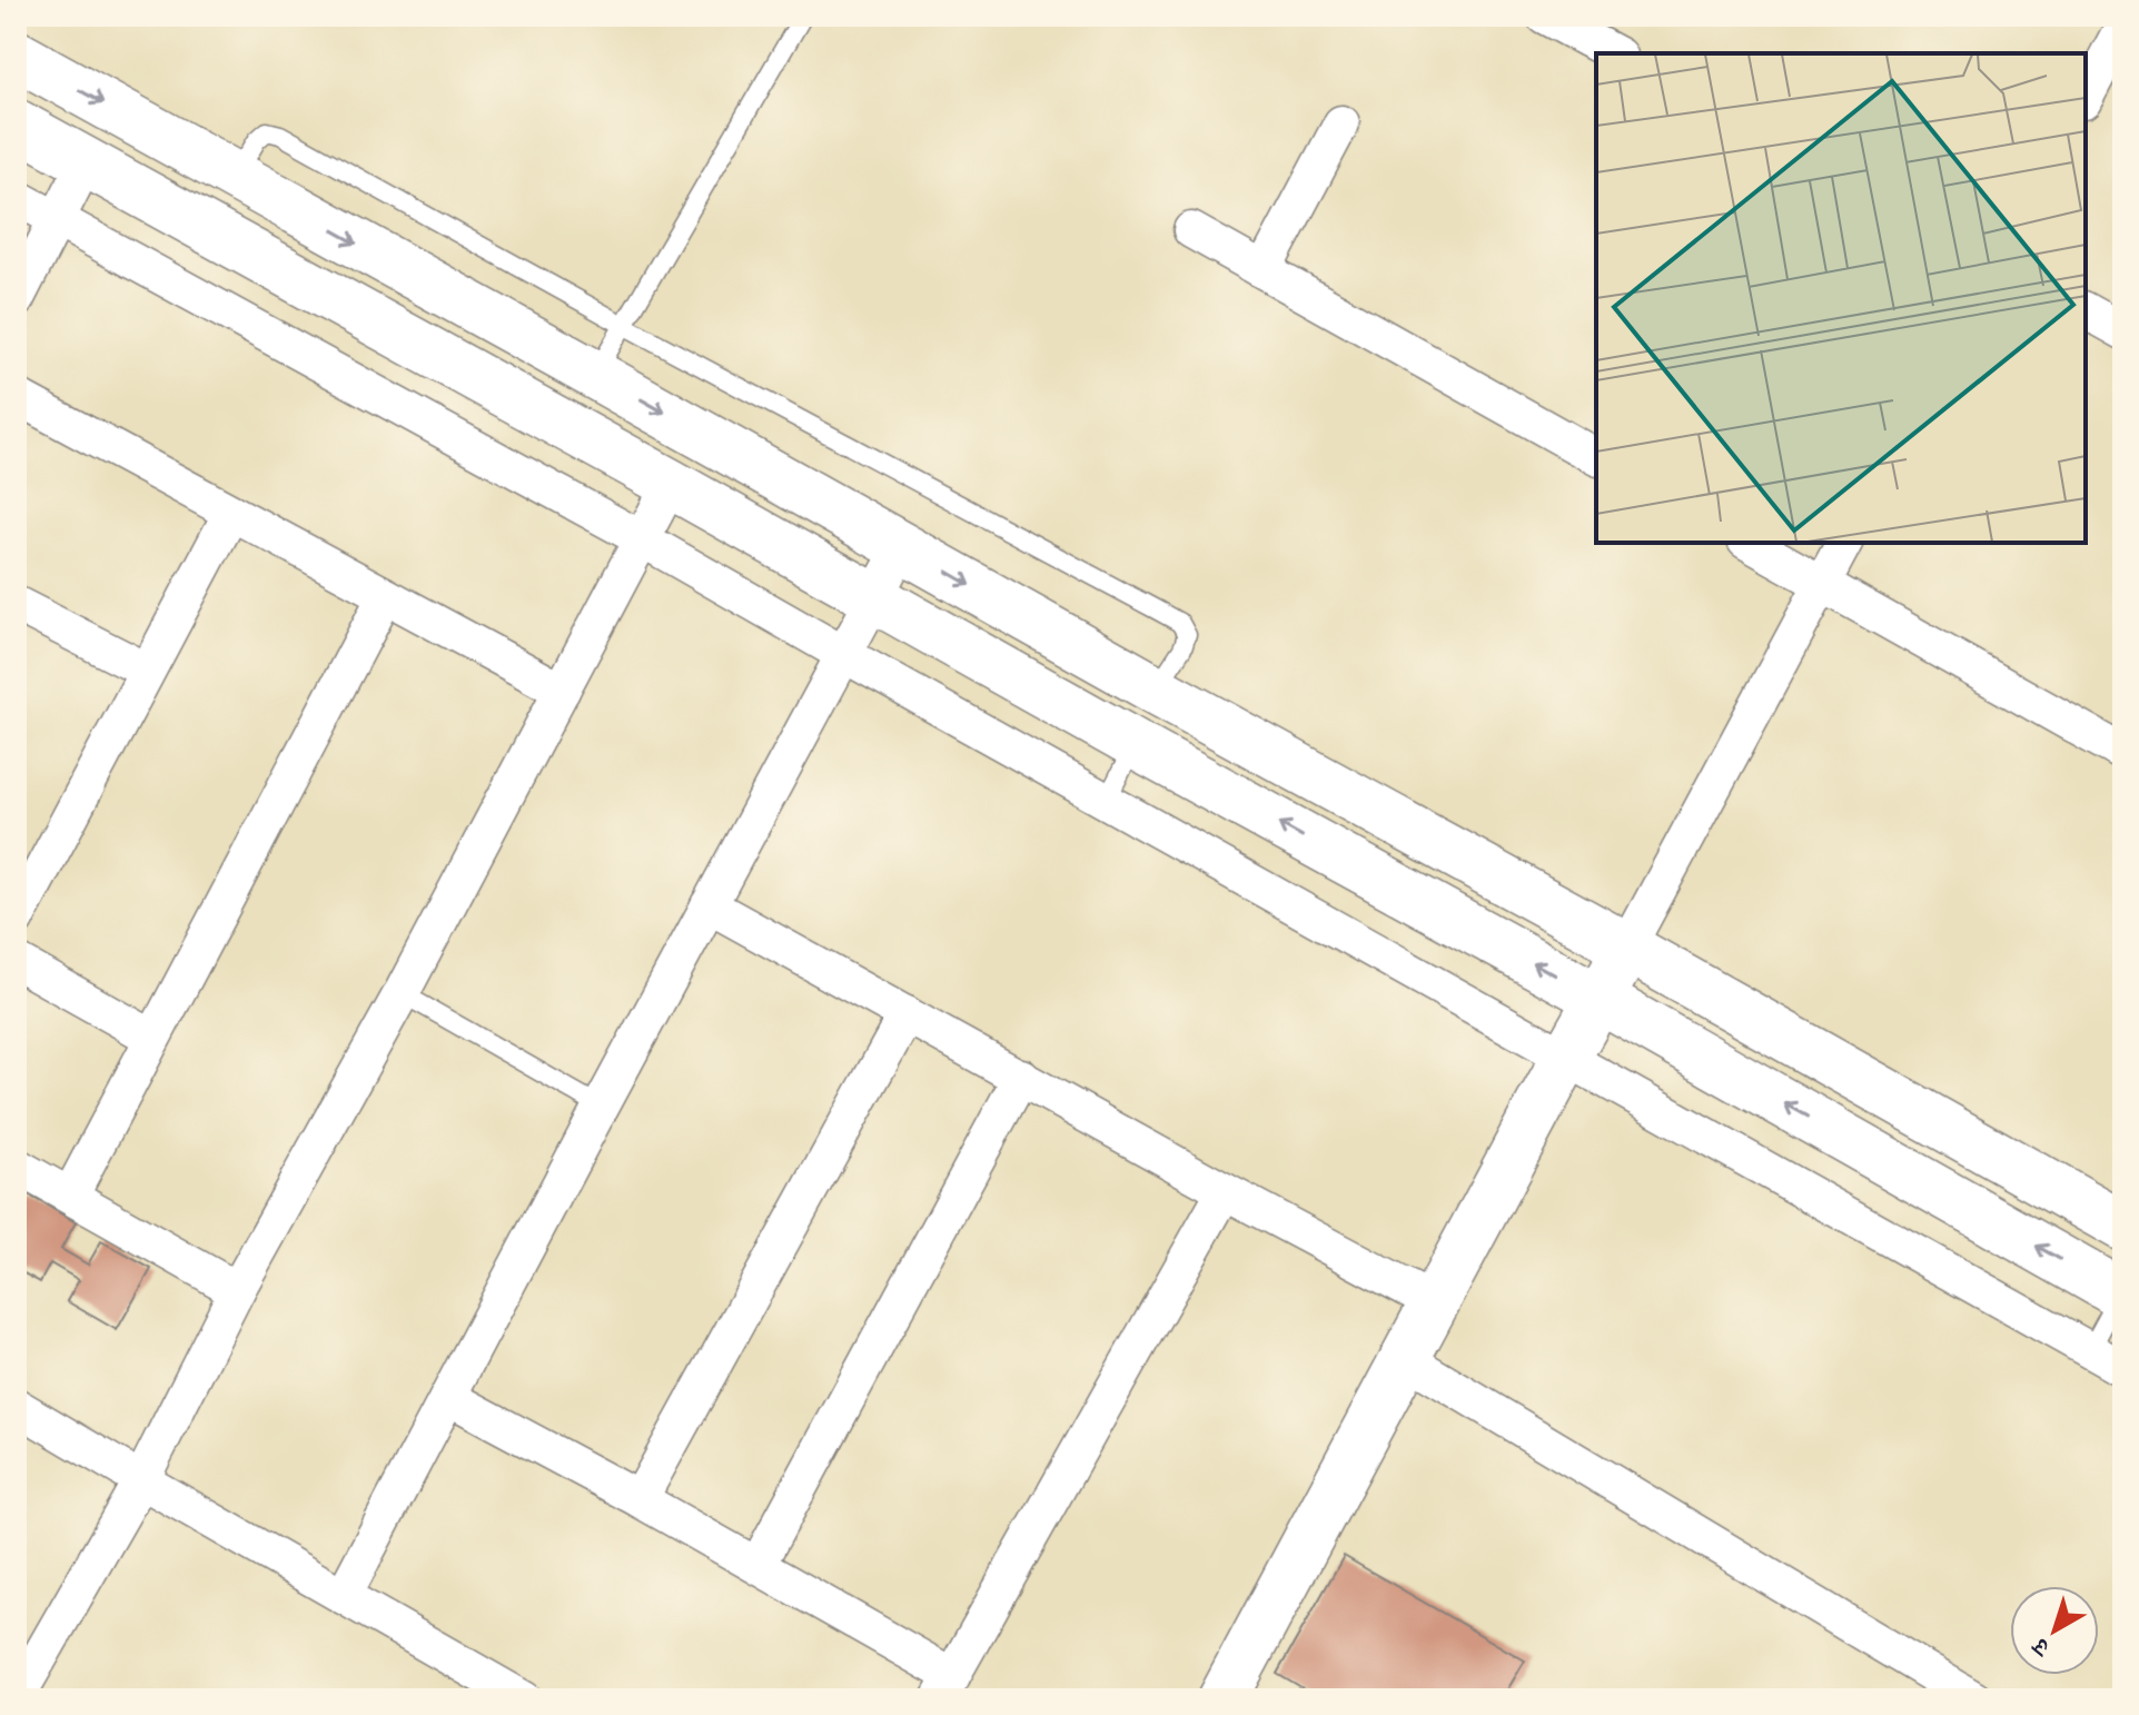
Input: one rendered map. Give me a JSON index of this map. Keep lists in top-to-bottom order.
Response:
{
  "north": "bottom left"
}
